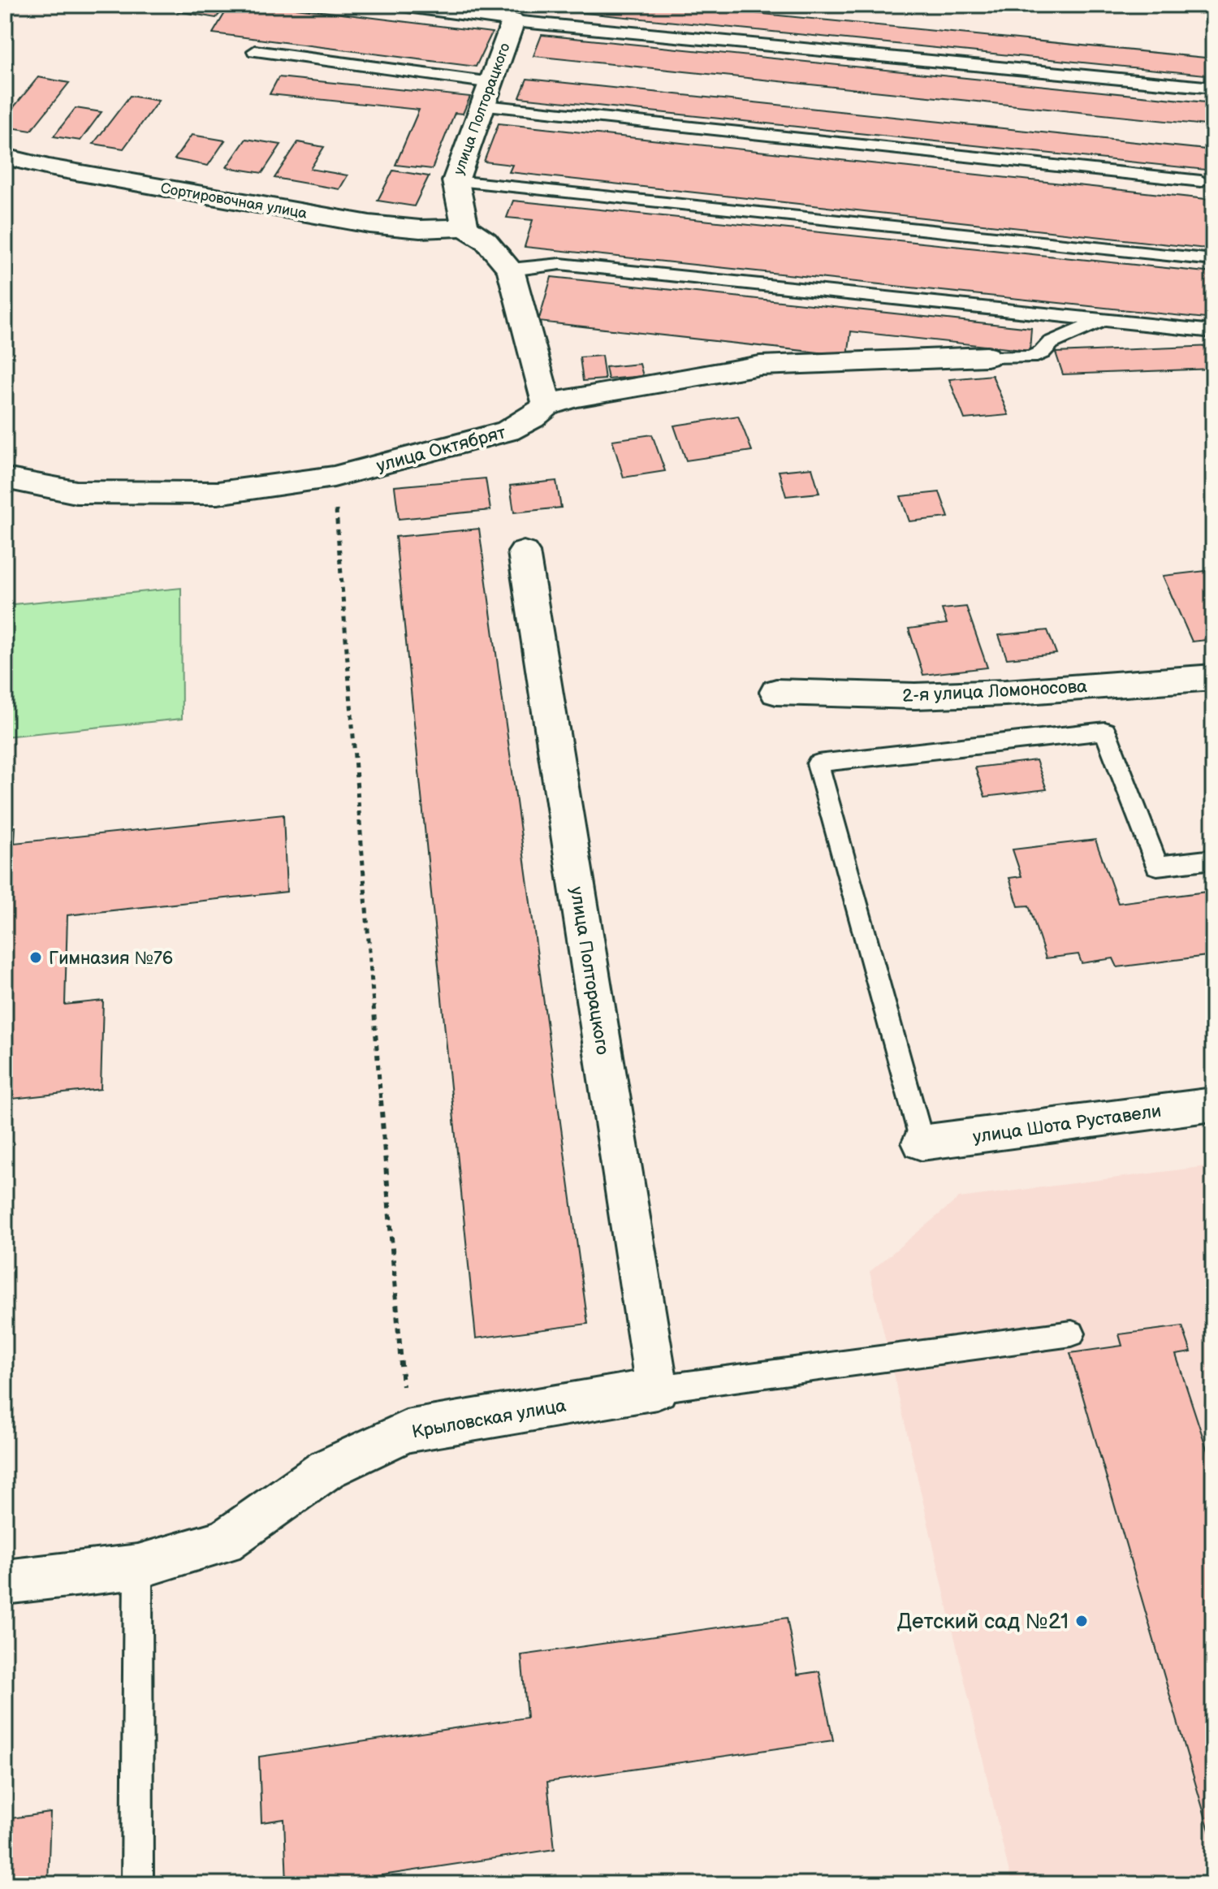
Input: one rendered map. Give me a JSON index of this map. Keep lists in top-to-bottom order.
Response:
{
  "streets": {
    "street": [
      "улица Полторацкого",
      "Сортировочная улица",
      "улица Октябрят",
      "2-я улица Ломоносова",
      "улица Шота Руставели",
      "Крыловская улица"
    ]
  },
  "crossings": [
    ["улица Полторацкого", "Сортировочная улица"],
    ["улица Полторацкого", "Крыловская улица"]
  ],
  "places": ["Гимназия №76", "Детский сад №21"]
}
